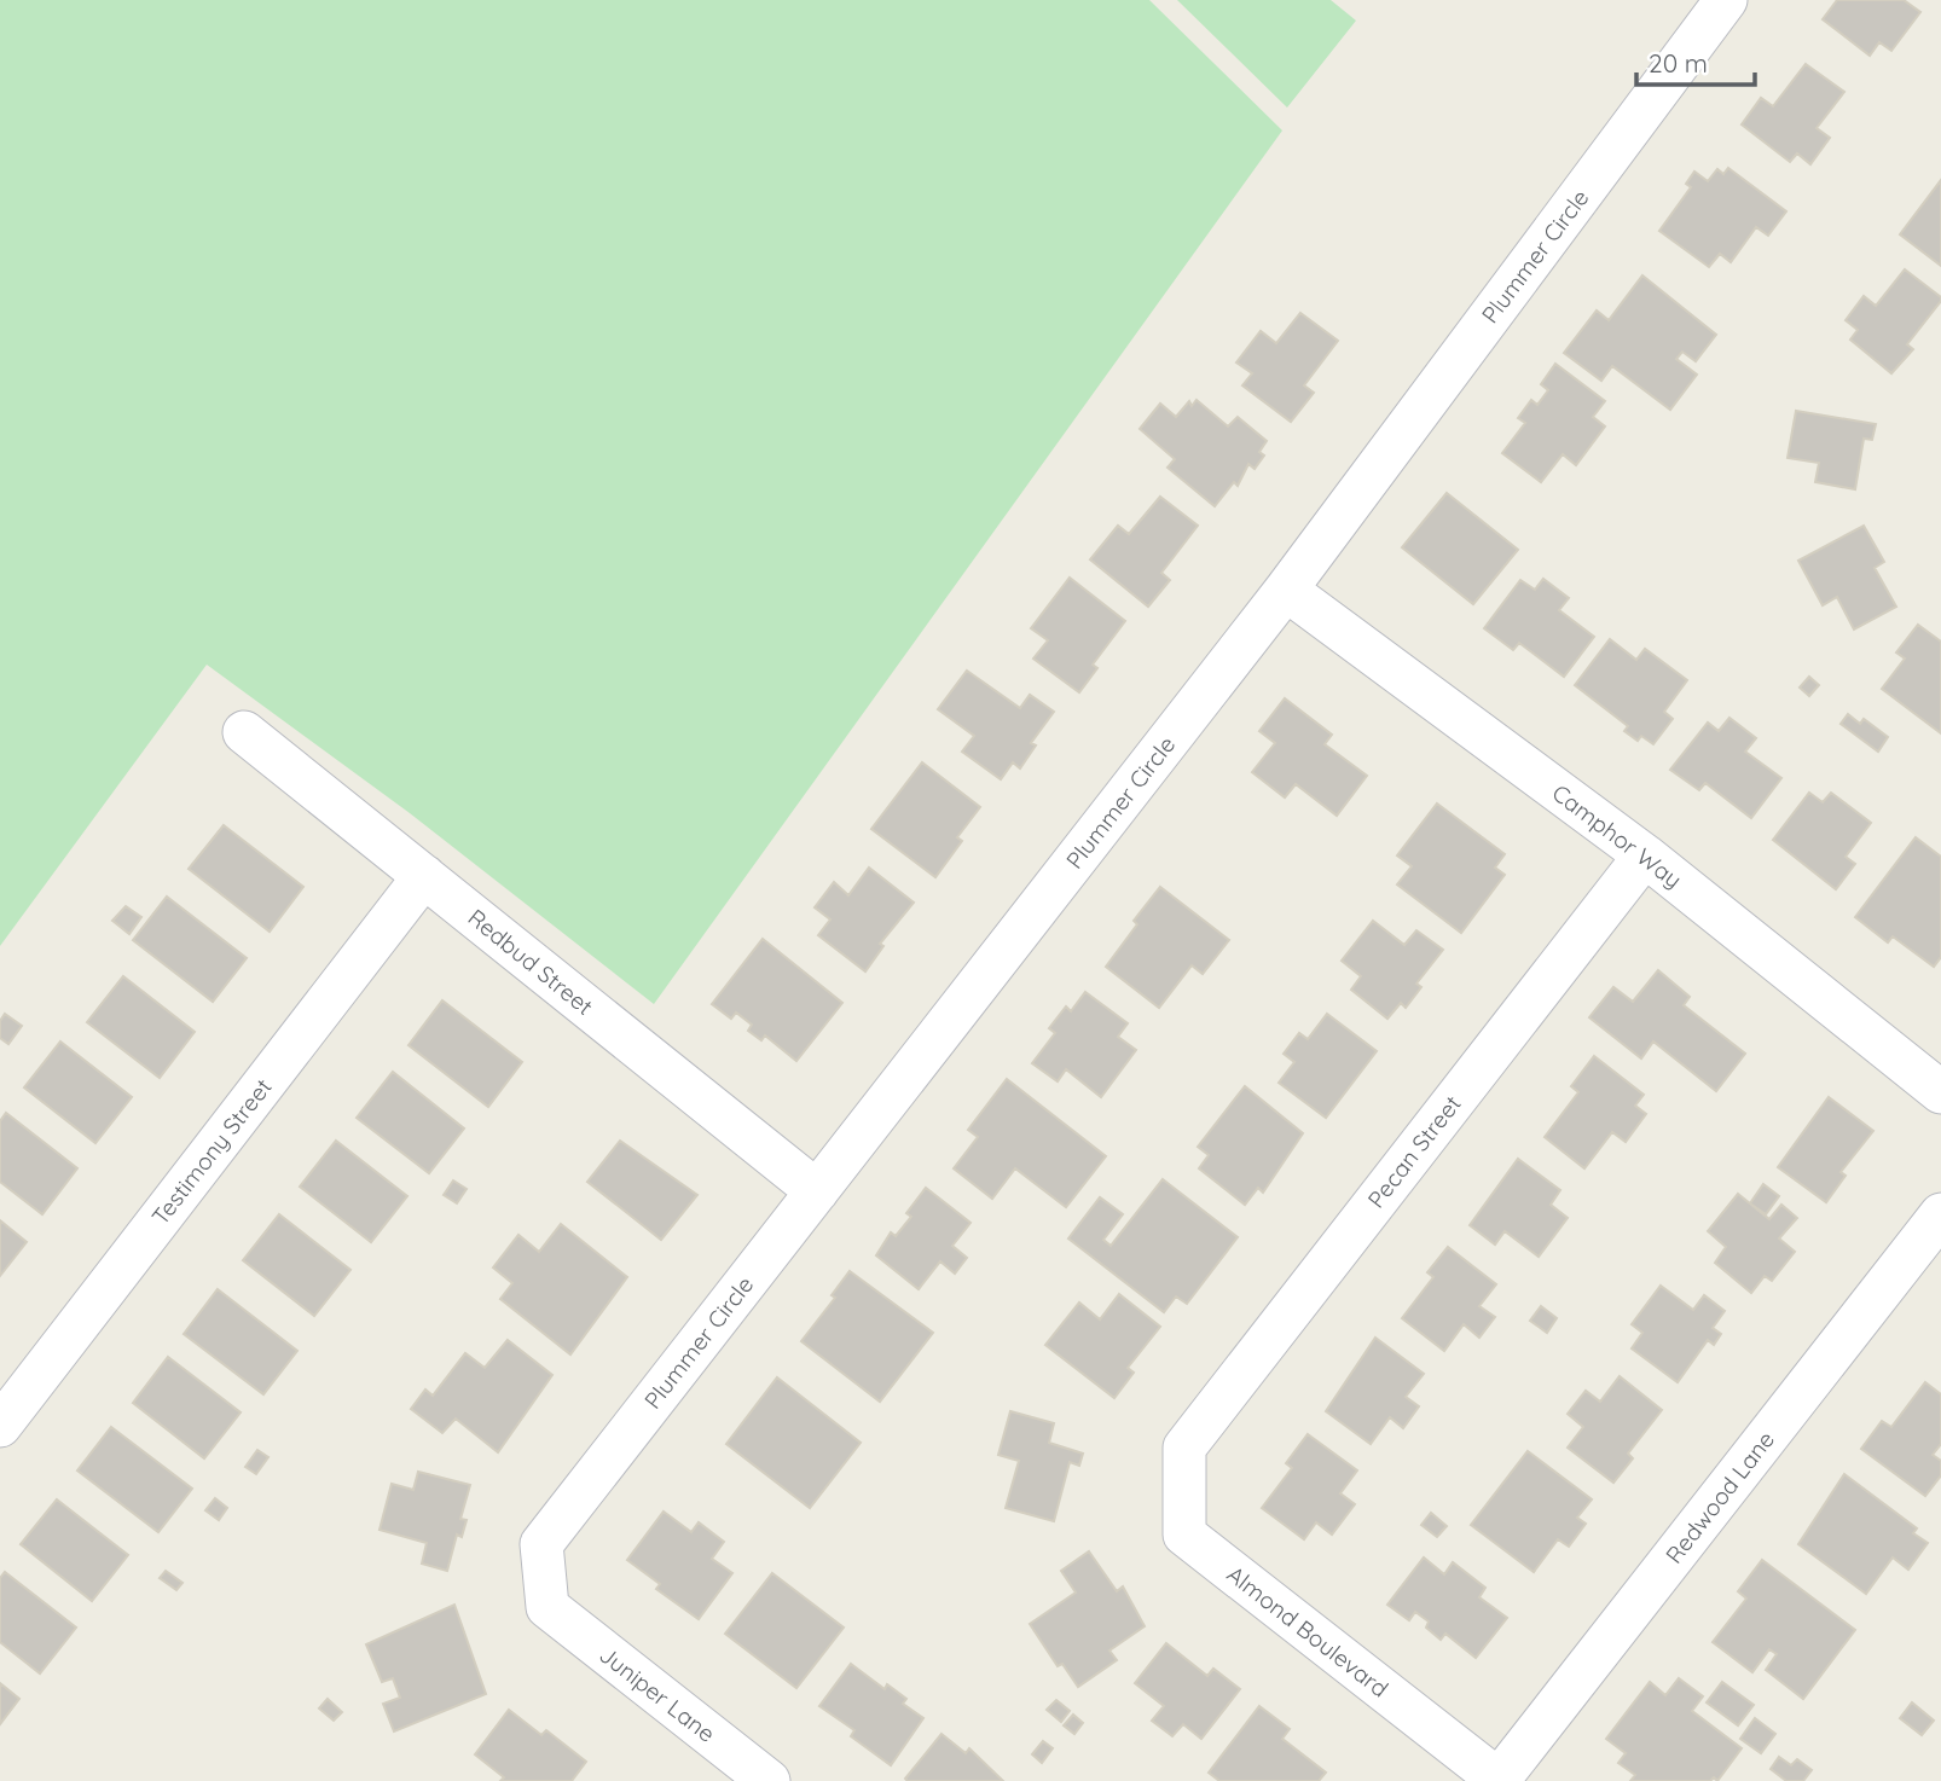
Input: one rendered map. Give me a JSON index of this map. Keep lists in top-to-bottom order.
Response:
{
  "streets": {
    "street": [
      "Plummer Circle",
      "Camphor Way",
      "Redbud Street",
      "Testimony Street",
      "Pecan Street",
      "Redwood Lane",
      "Almond Boulevard",
      "Juniper Lane"
    ]
  },
  "crossings": [
    ["Plummer Circle", "Camphor Way"],
    ["Plummer Circle", "Redbud Street"],
    ["Plummer Circle", "Juniper Lane"],
    ["Camphor Way", "Pecan Street"],
    ["Redbud Street", "Testimony Street"],
    ["Pecan Street", "Almond Boulevard"],
    ["Redwood Lane", "Almond Boulevard"]
  ],
  "scale_bar": "20 m"
}
